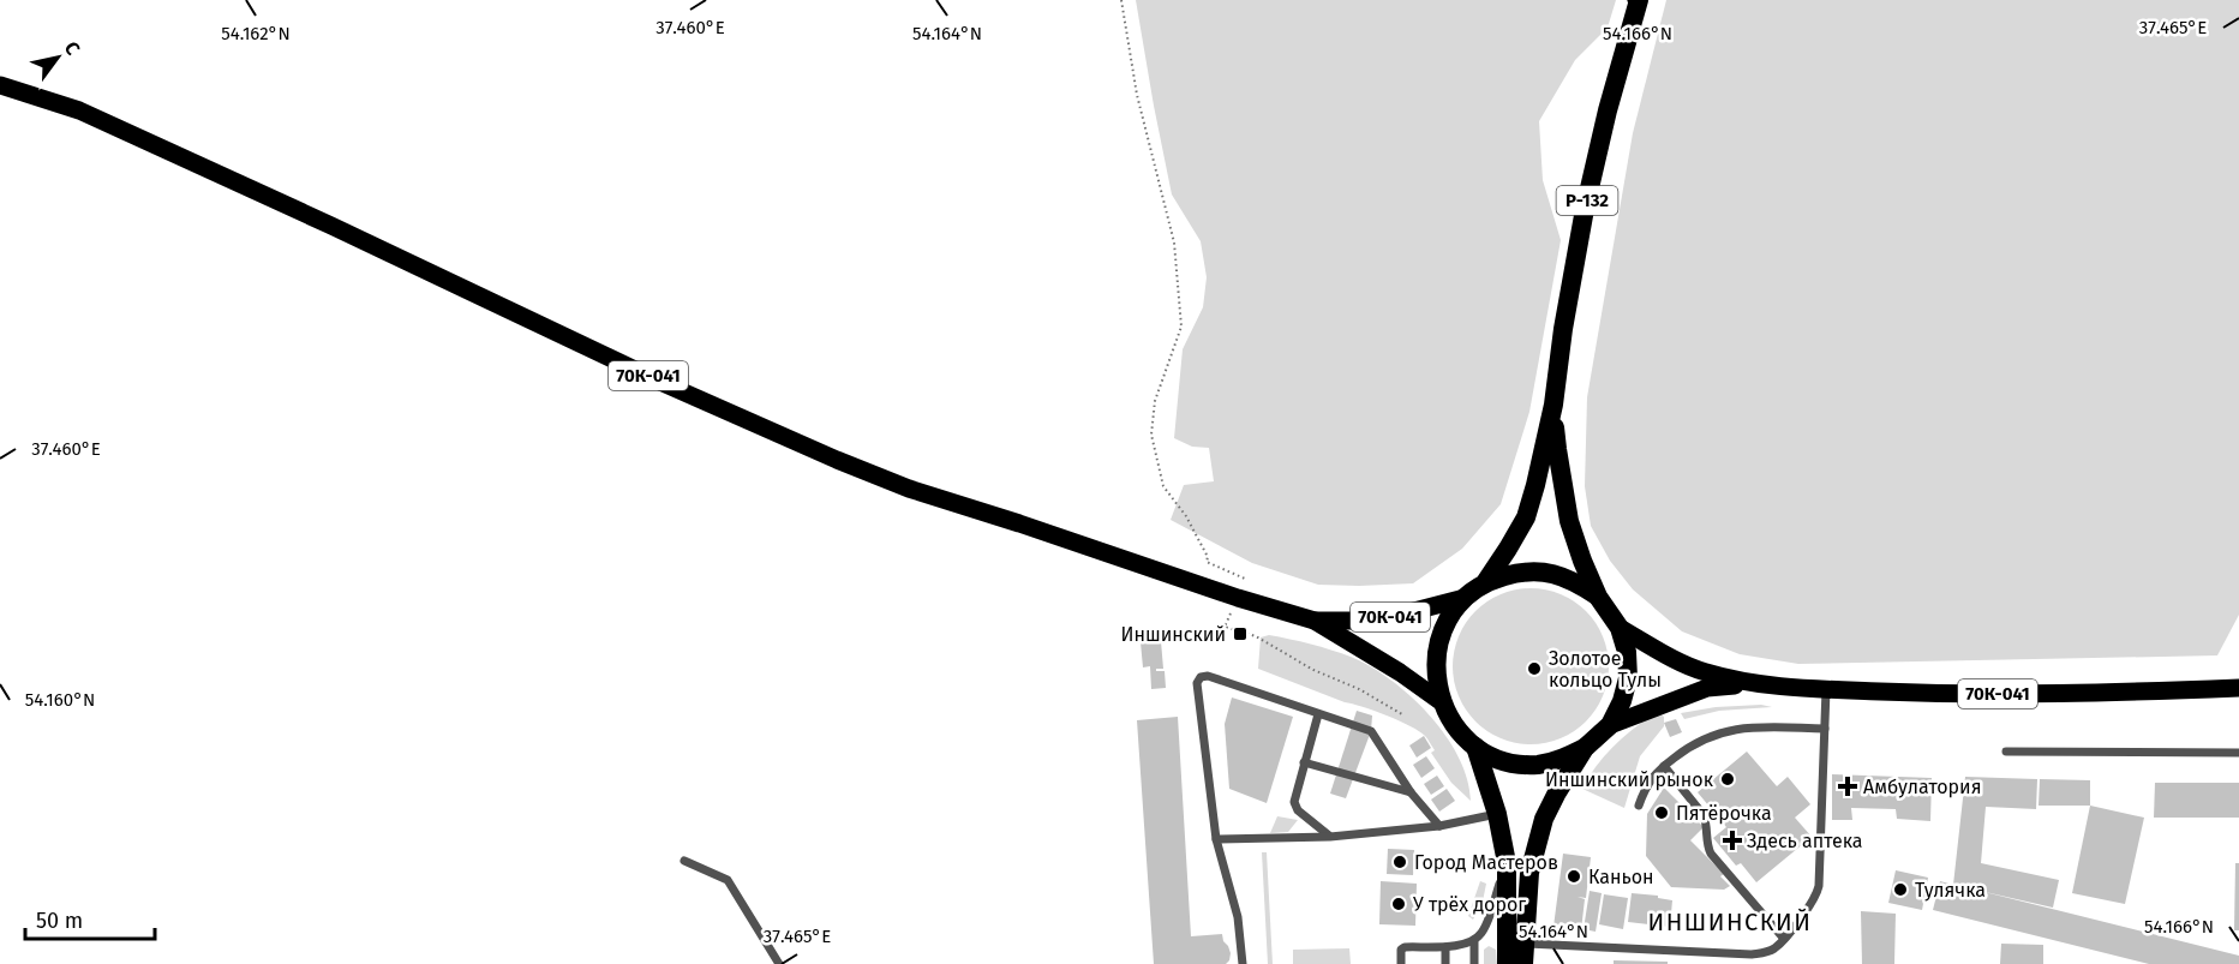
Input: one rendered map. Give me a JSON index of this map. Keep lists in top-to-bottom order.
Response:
{
  "streets": {
    "highway": ["Р-132"],
    "main road": ["70К-041"]
  },
  "crossings": [
    ["Р-132", "70К-041"]
  ],
  "districts": ["ИНШИНСКИЙ"],
  "places": {
    "transit": ["Иншинский"],
    "other": [
      "Золотое кольцо Тулы",
      "Иншинский рынок",
      "Пятёрочка",
      "Город Мастеров",
      "Каньон",
      "Тулячка",
      "У трёх дорог"
    ],
    "health": ["Амбулатория", "Здесь аптека"]
  },
  "scale_bar": "50 m",
  "north": "top right",
  "coordinates": [
    "37.465°E",
    "37.460°E",
    "54.162°N",
    "54.164°N",
    "54.166°N",
    "54.160°N"
  ]
}
